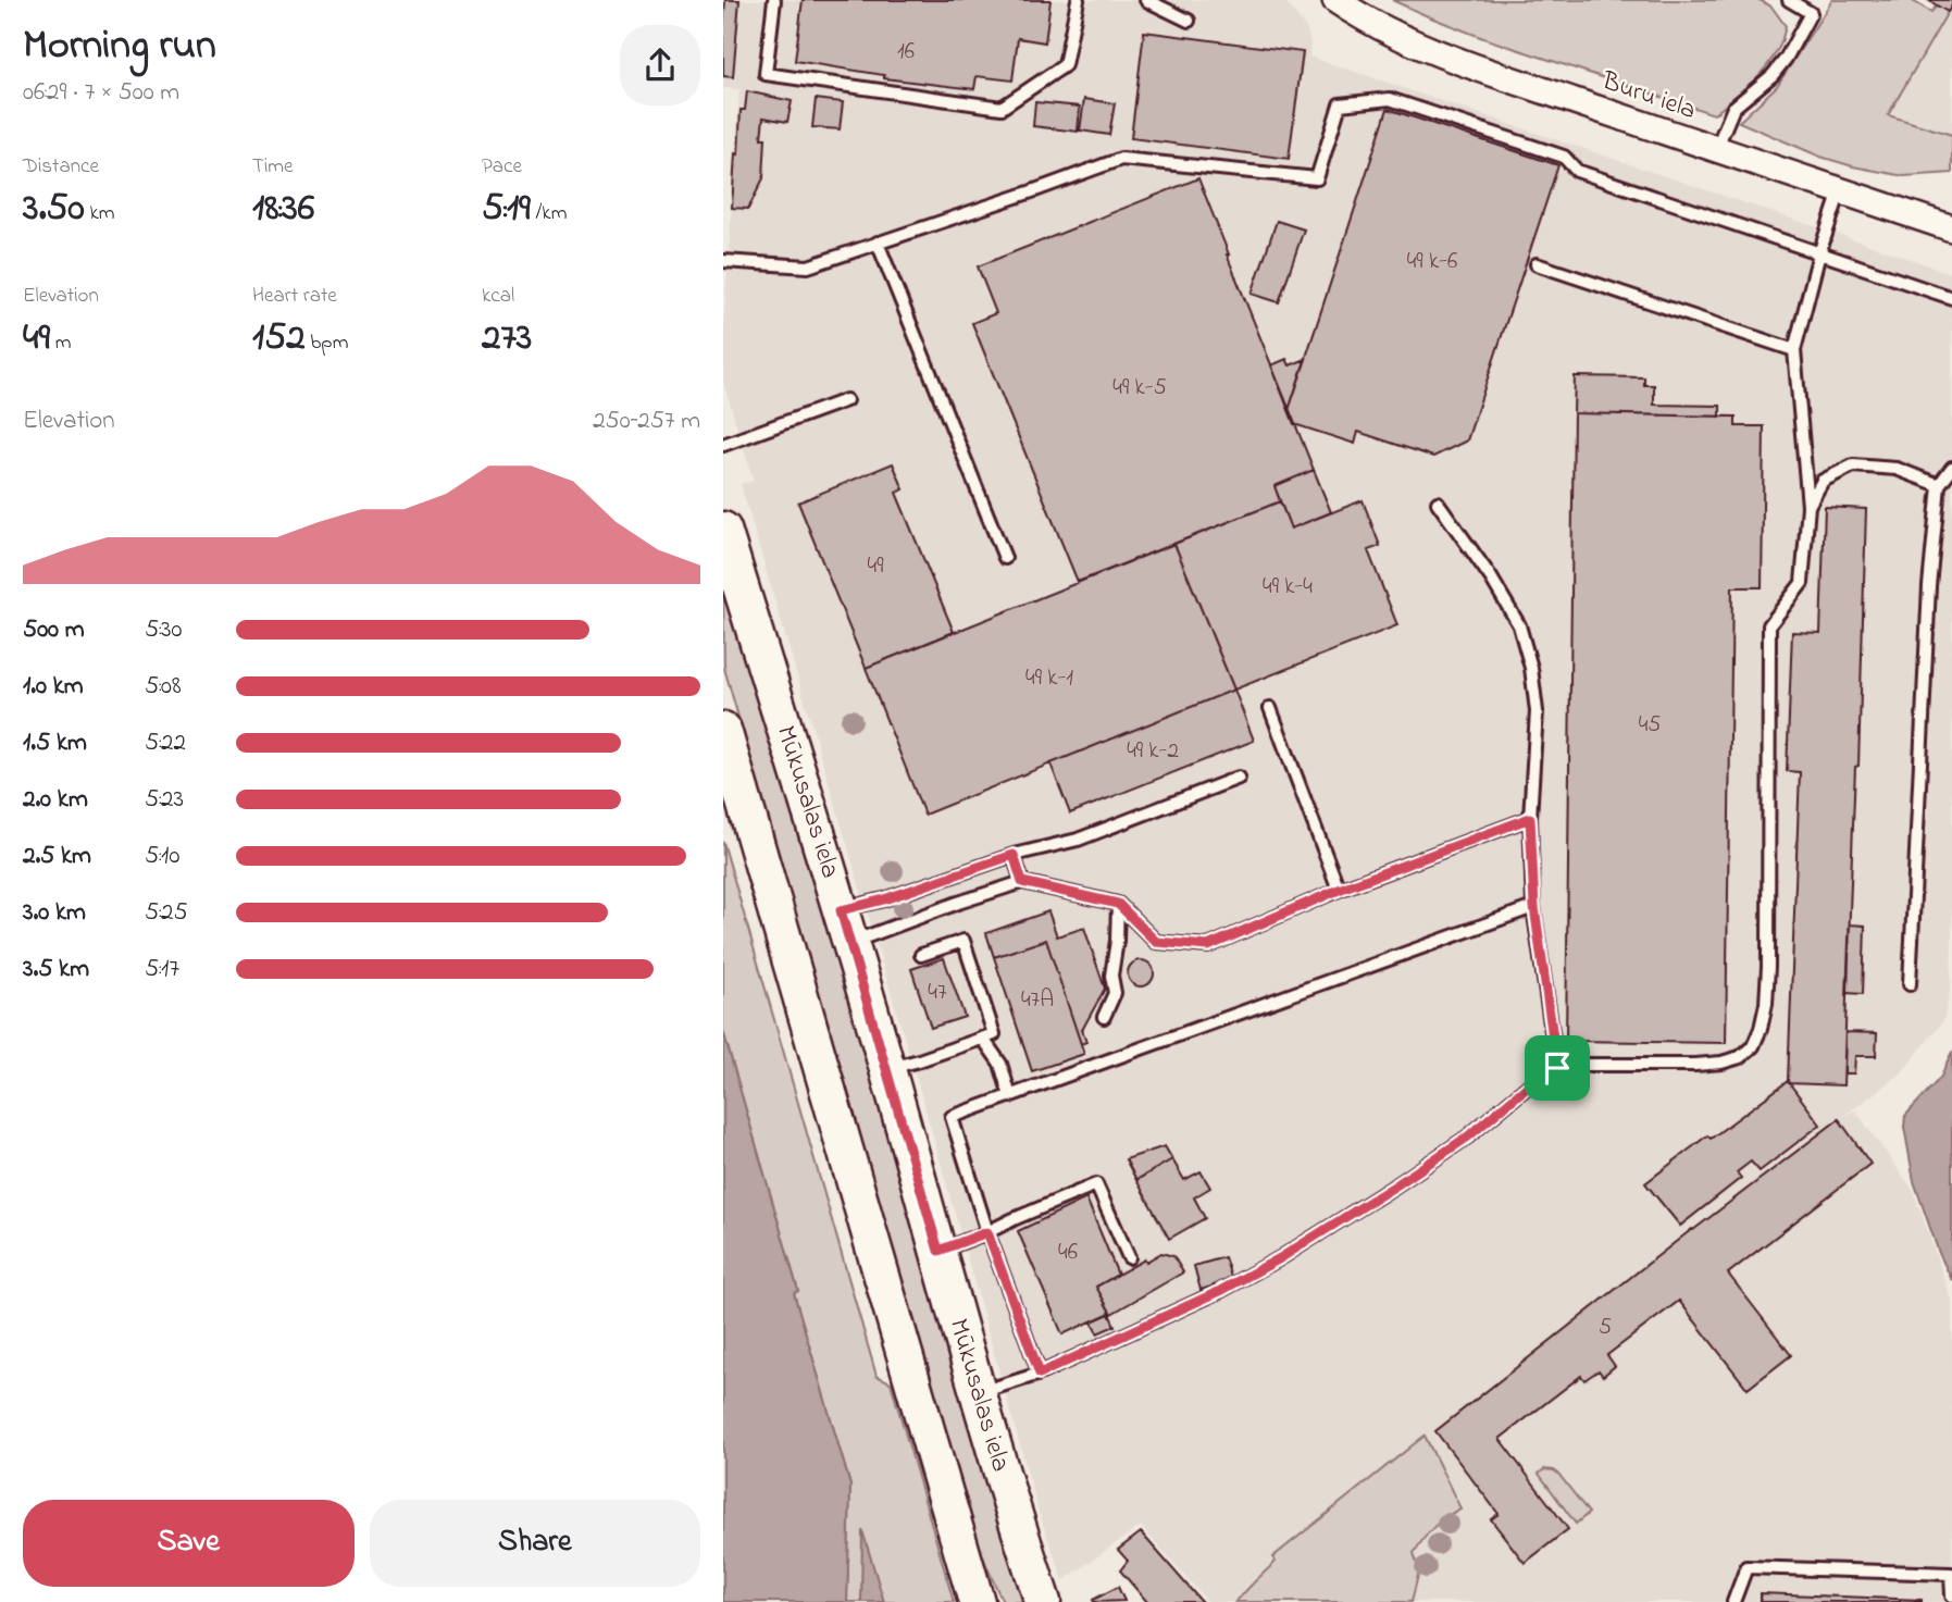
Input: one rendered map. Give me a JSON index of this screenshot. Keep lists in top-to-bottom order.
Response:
{
  "streets": {
    "main road": ["Mūkusalas iela"],
    "street": ["Buru iela"]
  },
  "house_numbers": [
    "16",
    "49 k-6",
    "49 k-5",
    "49",
    "49 k-4",
    "49 k-1",
    "45",
    "49 k-2",
    "47",
    "47A",
    "46",
    "5"
  ],
  "page": {
    "heading": ["Morning run", "06:29 · 7 × 500 m"],
    "stats": [
      ["Distance", "3.50 km"],
      ["Time", "18:36"],
      ["Pace", "5:19 /km"],
      ["Elevation", "49 m"],
      ["Heart rate", "152 bpm"],
      ["kcal", "273"]
    ],
    "chart": ["Elevation", "250–257 m"],
    "list": [
      {
        "name": "500 m",
        "note": "5:30"
      },
      {
        "name": "1.0 km",
        "note": "5:08"
      },
      {
        "name": "1.5 km",
        "note": "5:22"
      },
      {
        "name": "2.0 km",
        "note": "5:23"
      },
      {
        "name": "2.5 km",
        "note": "5:10"
      },
      {
        "name": "3.0 km",
        "note": "5:25"
      },
      {
        "name": "3.5 km",
        "note": "5:17"
      }
    ],
    "buttons": ["Save", "Share"]
  }
}
